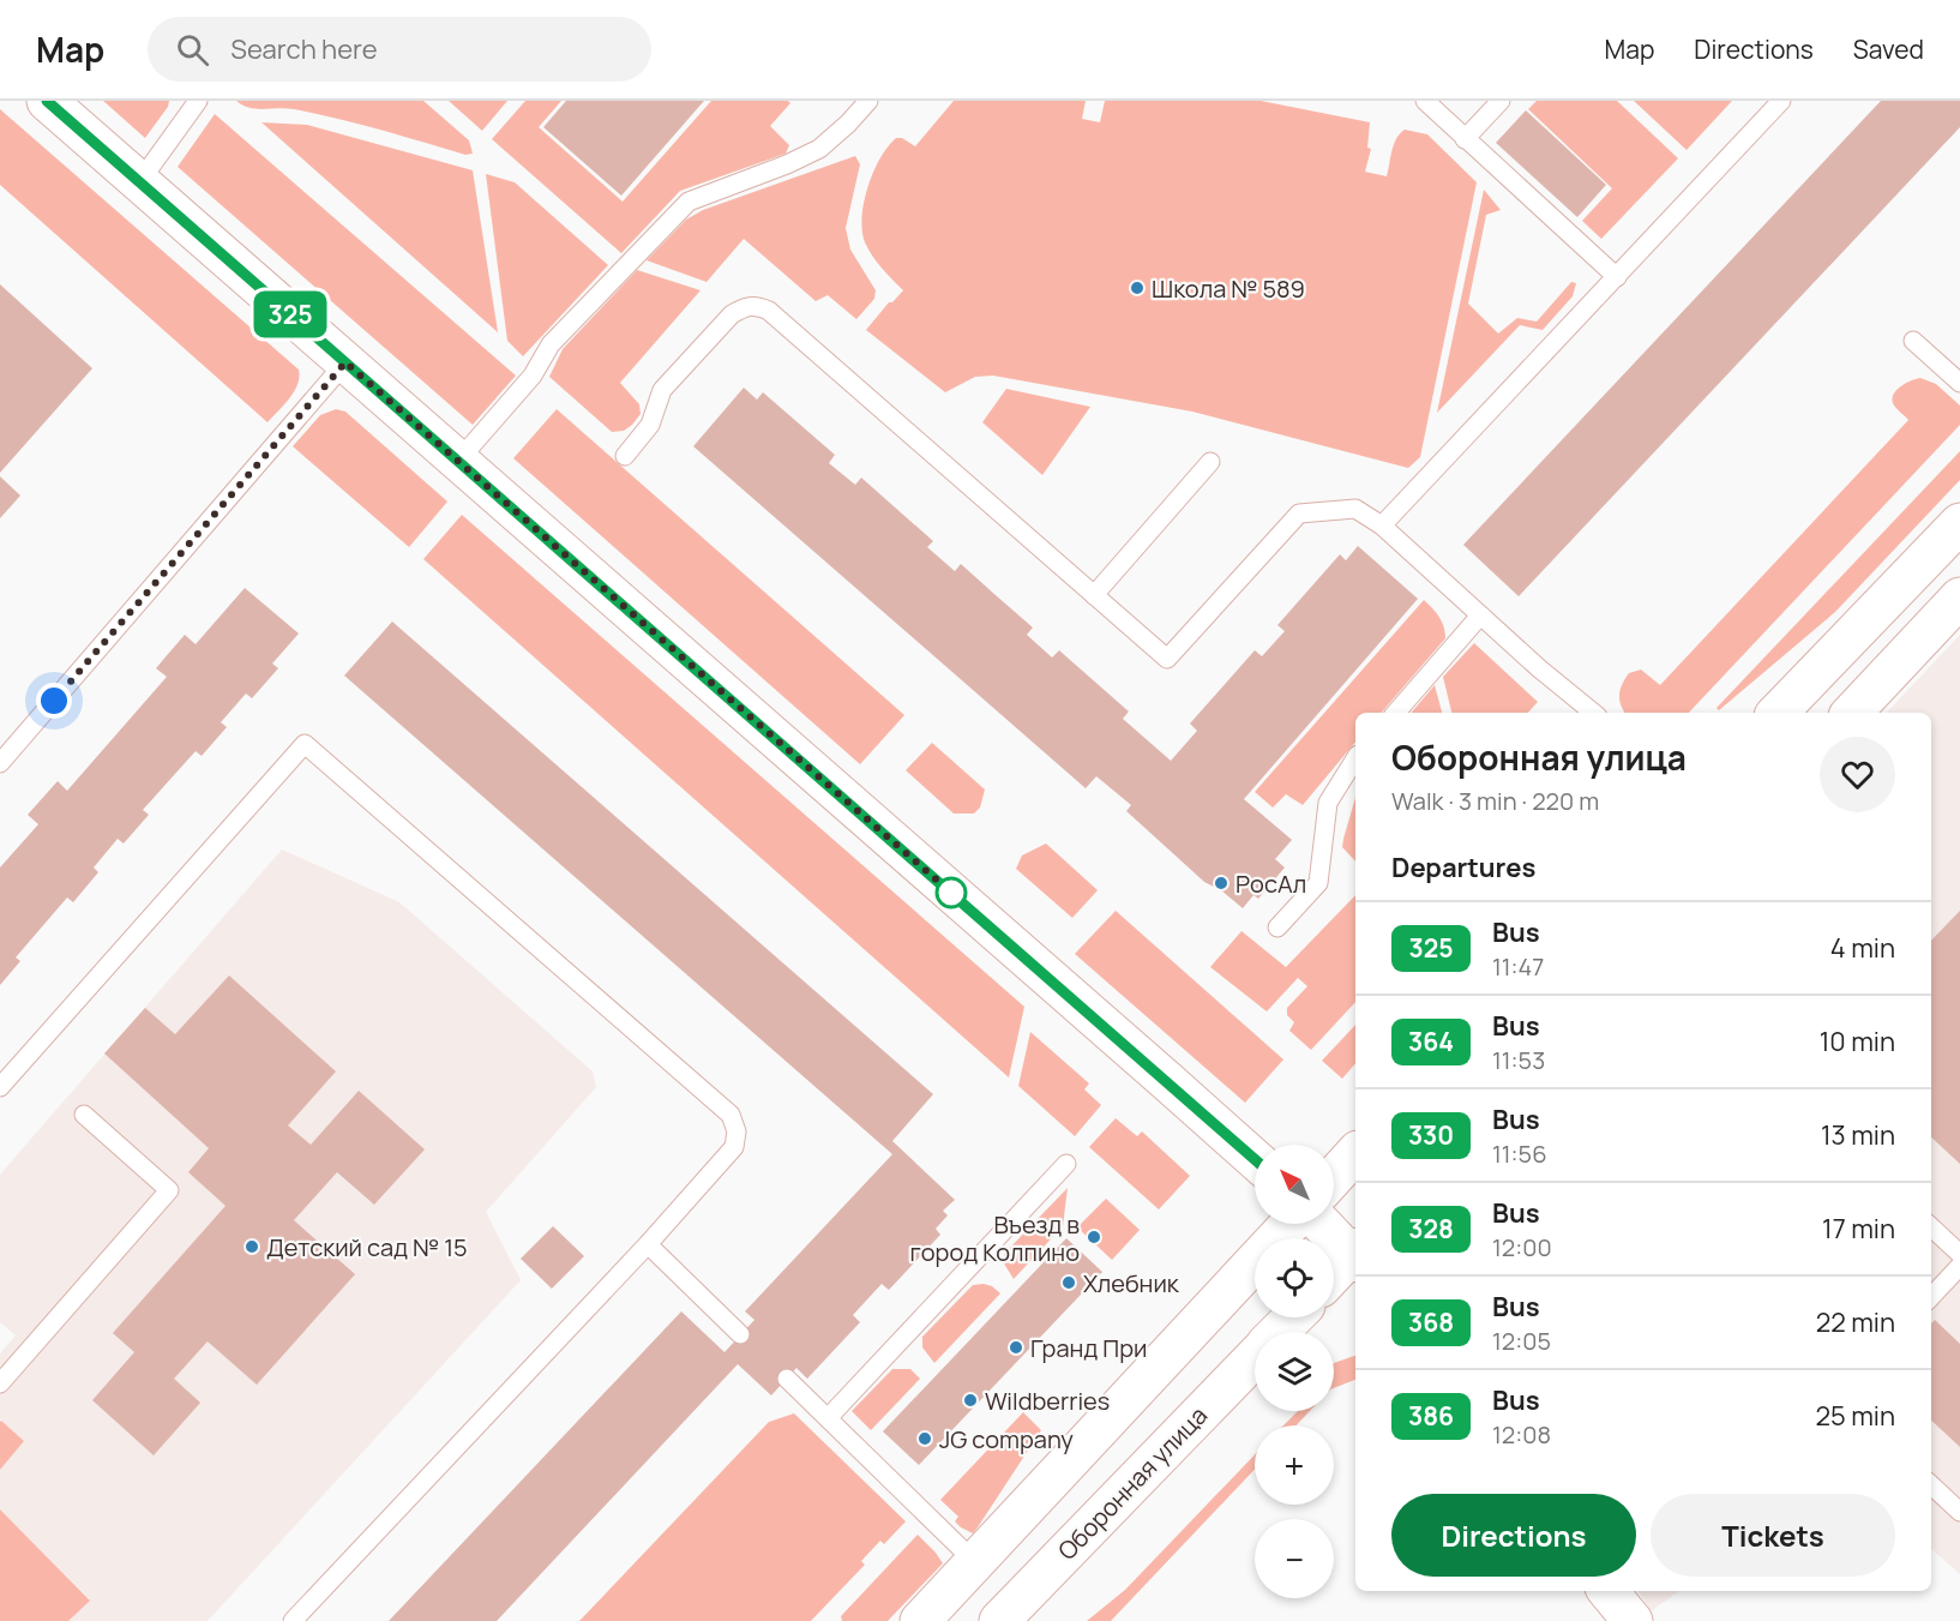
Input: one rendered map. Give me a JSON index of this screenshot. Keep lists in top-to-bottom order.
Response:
{
  "streets": {
    "main road": ["Оборонная улица"]
  },
  "places": [
    "Школа № 589",
    "РосАл",
    "Въезд в город Колпино",
    "Детский сад № 15",
    "Хлебник",
    "Гранд При",
    "Wildberries",
    "JG company"
  ],
  "lines": ["bus line 325"],
  "north": "top left",
  "page": {
    "header": "Map",
    "search": "Search here",
    "nav": ["Map", "Directions", "Saved"],
    "on_map": "325",
    "heading": [
      ["Оборонная улица", "Walk · 3 min · 220 m"],
      "Departures"
    ],
    "list": [
      {
        "mark": "325",
        "name": "Bus",
        "note": "11:47",
        "value": "4 min"
      },
      {
        "mark": "364",
        "name": "Bus",
        "note": "11:53",
        "value": "10 min"
      },
      {
        "mark": "330",
        "name": "Bus",
        "note": "11:56",
        "value": "13 min"
      },
      {
        "mark": "328",
        "name": "Bus",
        "note": "12:00",
        "value": "17 min"
      },
      {
        "mark": "368",
        "name": "Bus",
        "note": "12:05",
        "value": "22 min"
      },
      {
        "mark": "386",
        "name": "Bus",
        "note": "12:08",
        "value": "25 min"
      }
    ],
    "map_buttons": ["+", "−"],
    "buttons": ["Directions", "Tickets"]
  }
}
